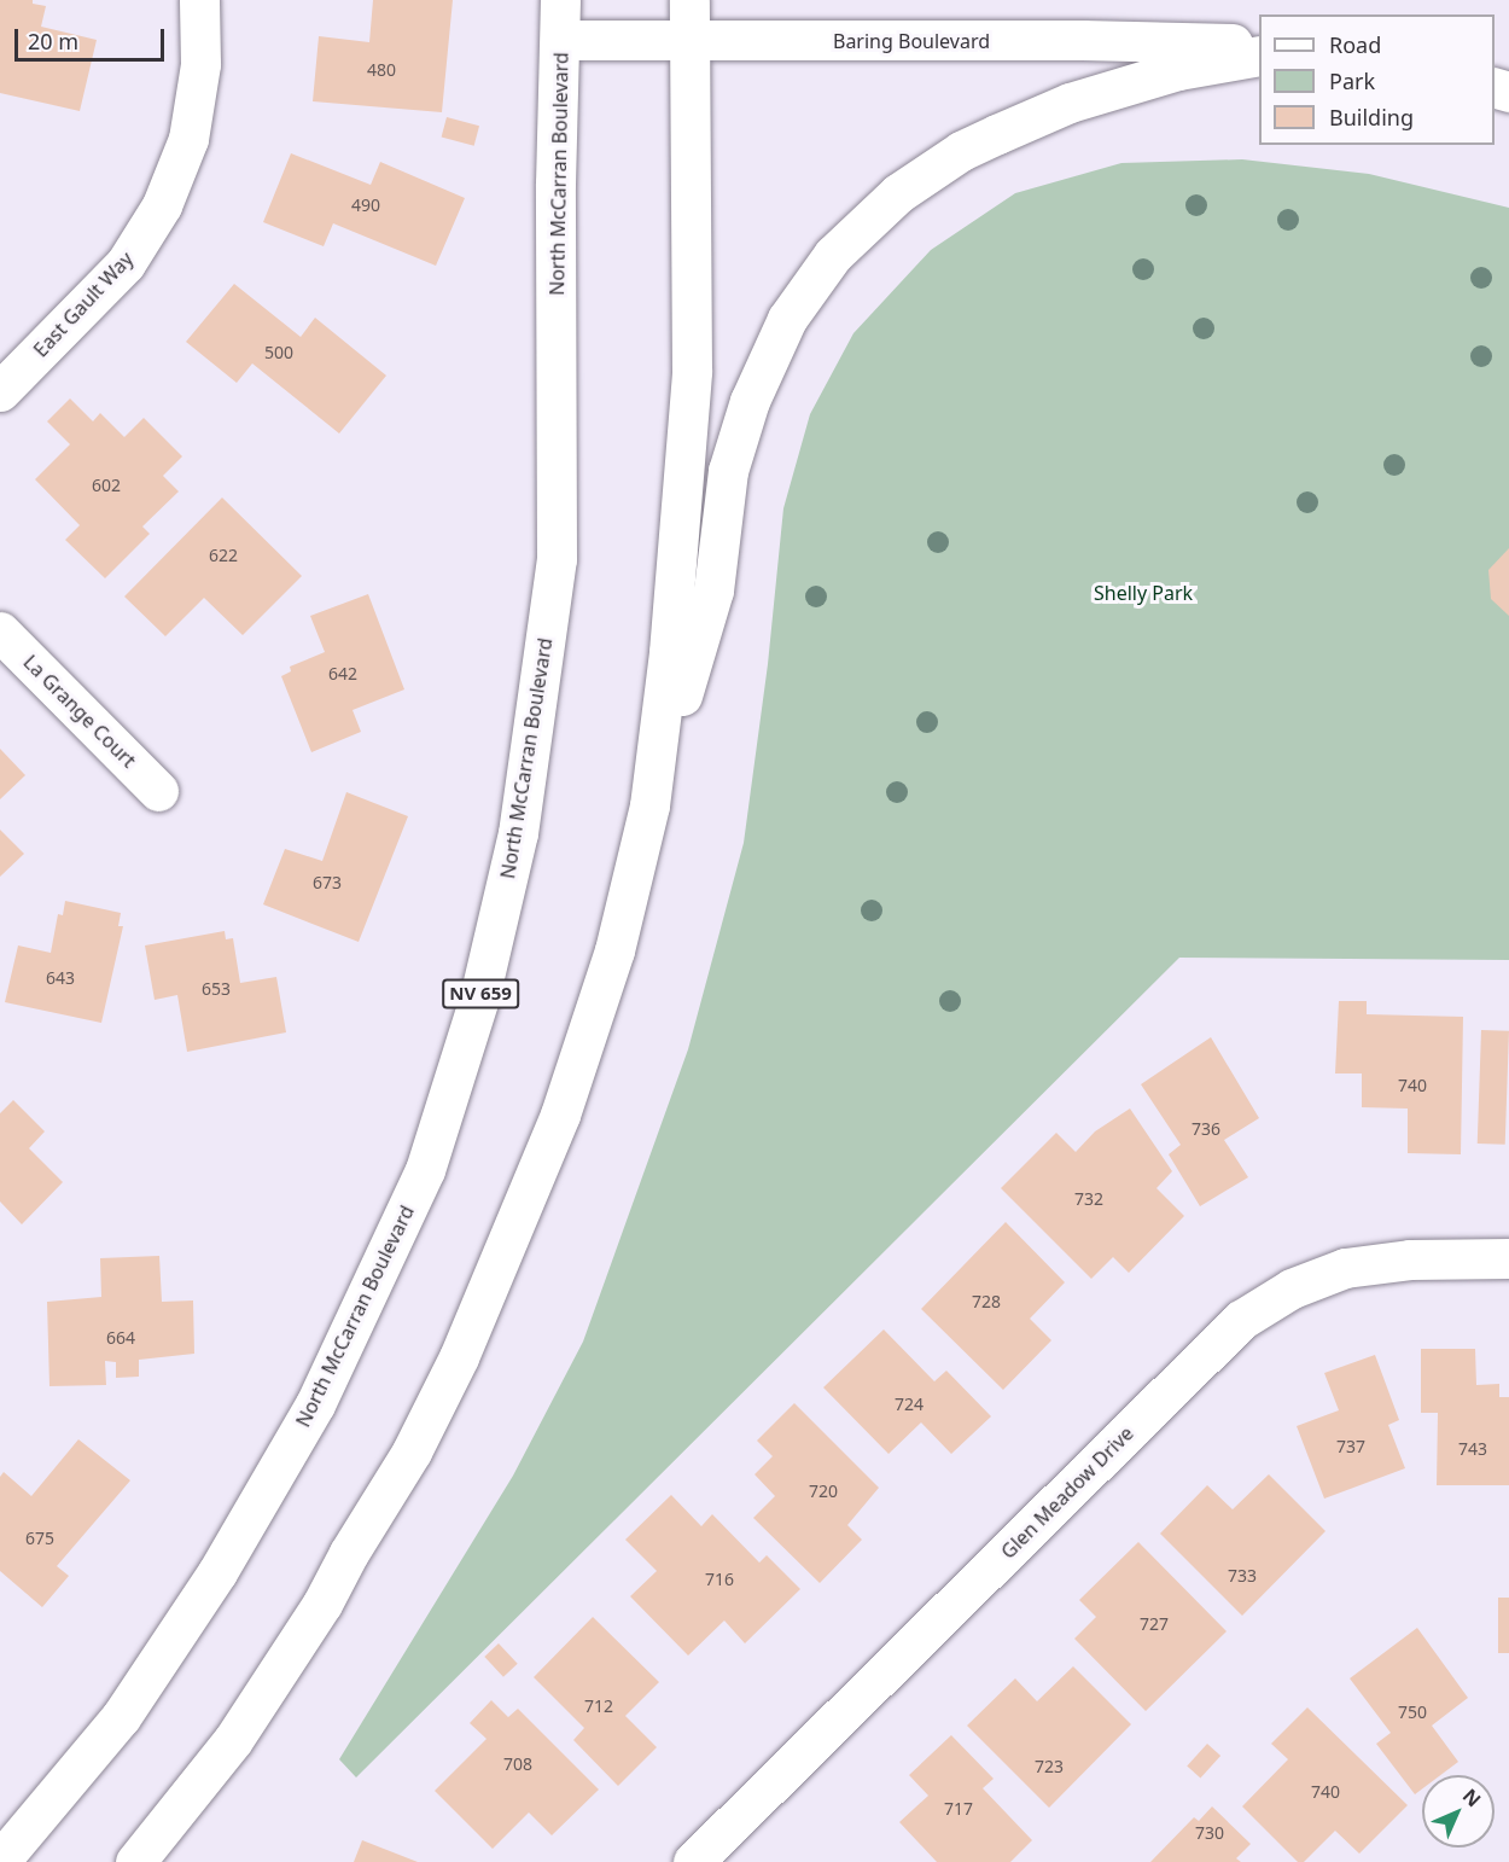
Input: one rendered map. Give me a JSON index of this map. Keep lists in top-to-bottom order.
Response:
{
  "streets": {
    "main road": [
      "Baring Boulevard",
      "North McCarran Boulevard",
      "East Gault Way",
      "La Grange Court",
      "NV 659",
      "Glen Meadow Drive"
    ]
  },
  "crossings": [
    ["Baring Boulevard", "North McCarran Boulevard"]
  ],
  "parks": ["Shelly Park"],
  "house_numbers": [
    "480",
    "490",
    "500",
    "602",
    "622",
    "642",
    "673",
    "643",
    "653",
    "740",
    "736",
    "732",
    "728",
    "664",
    "724",
    "737",
    "743",
    "720",
    "675",
    "733",
    "716",
    "727",
    "712",
    "750",
    "708",
    "723",
    "740",
    "717",
    "730"
  ],
  "legend": ["Road", "Park", "Building"],
  "scale_bar": "20 m",
  "north": "top right"
}
